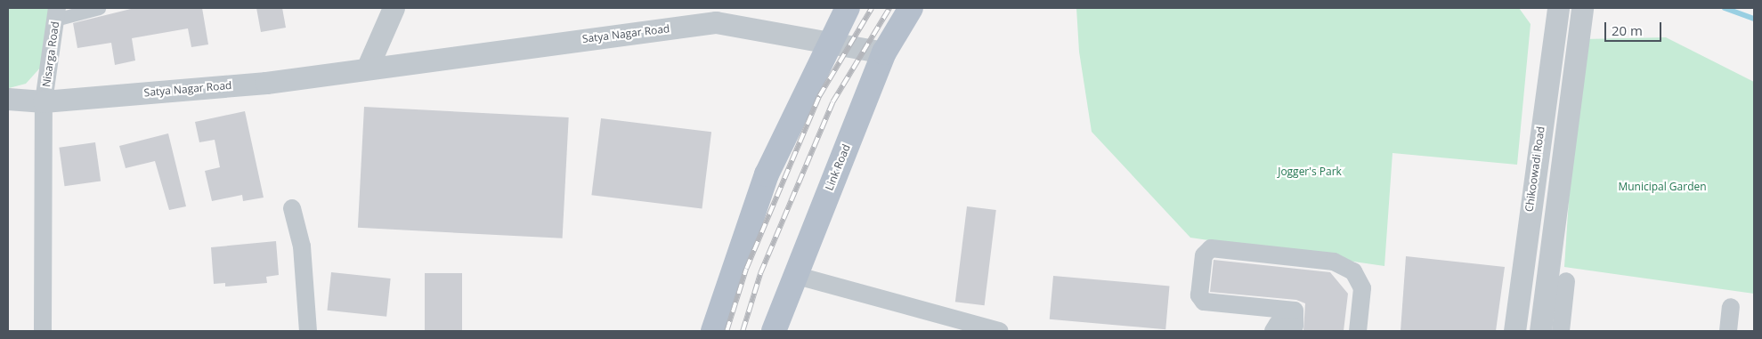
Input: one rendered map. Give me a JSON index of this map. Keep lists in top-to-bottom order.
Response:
{
  "streets": {
    "main road": ["Link Road"],
    "street": ["Satya Nagar Road", "Nisarga Road", "Chikoowadi Road"]
  },
  "crossings": [
    ["Satya Nagar Road", "Nisarga Road"],
    ["Satya Nagar Road", "Link Road"]
  ],
  "parks": ["Jogger's Park", "Municipal Garden"],
  "scale_bar": "20 m"
}
